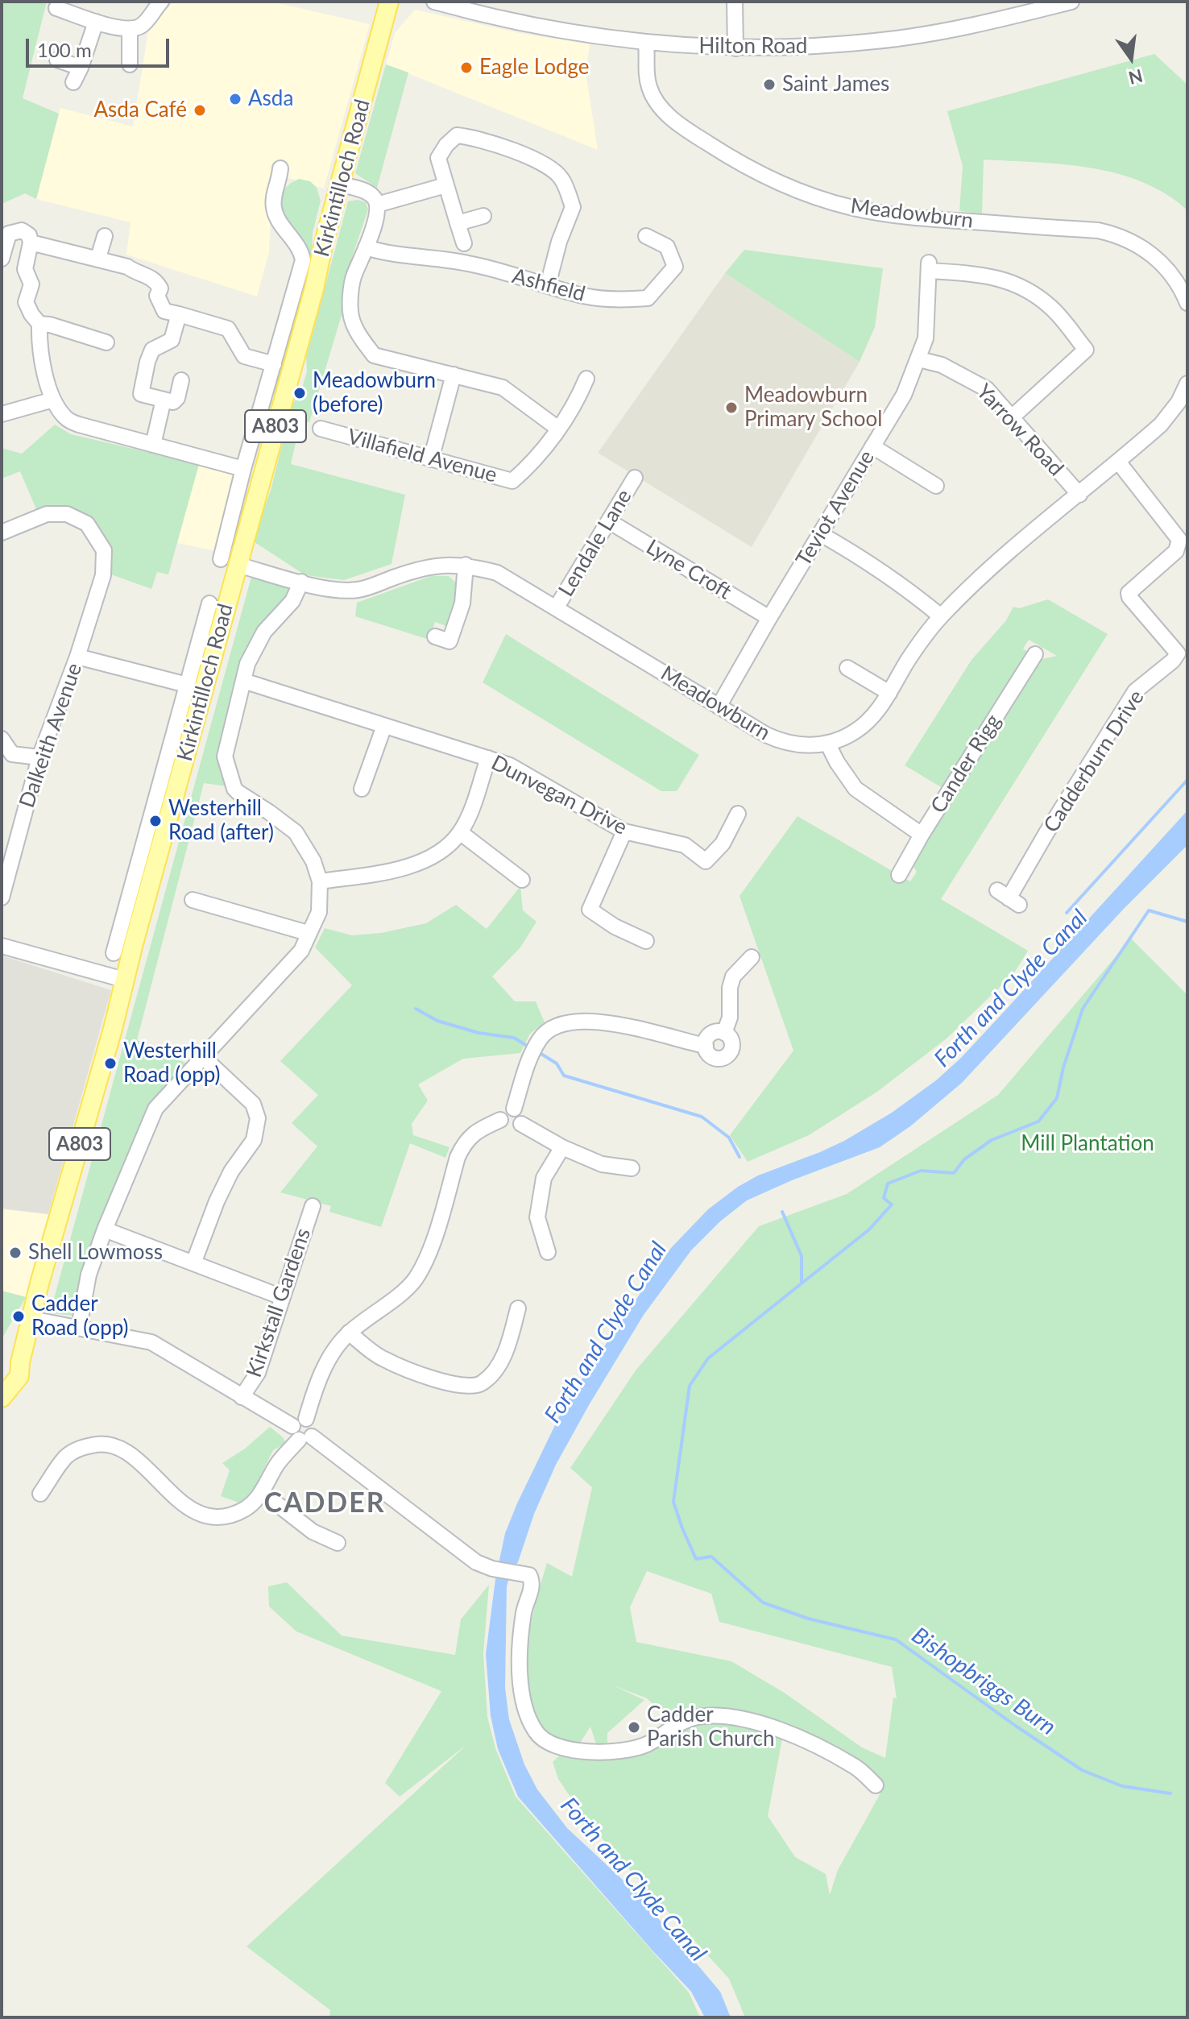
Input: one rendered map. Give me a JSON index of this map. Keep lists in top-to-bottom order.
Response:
{
  "streets": {
    "main road": ["Kirkintilloch Road", "A803"],
    "street": [
      "Hilton Road",
      "Meadowburn",
      "Ashfield",
      "Yarrow Road",
      "Villafield Avenue",
      "Teviot Avenue",
      "Lendale Lane",
      "Lyne Croft",
      "Dalkeith Avenue",
      "Cadderburn Drive",
      "Cander Rigg",
      "Dunvegan Drive",
      "Kirkstall Gardens"
    ]
  },
  "crossings": [
    ["Hilton Road", "Meadowburn"],
    ["Kirkintilloch Road", "Meadowburn"],
    ["Meadowburn", "Yarrow Road"],
    ["Meadowburn", "Teviot Avenue"],
    ["Meadowburn", "Lendale Lane"],
    ["Meadowburn", "Cadderburn Drive"],
    ["Yarrow Road", "Teviot Avenue"],
    ["Teviot Avenue", "Lyne Croft"],
    ["Lendale Lane", "Lyne Croft"]
  ],
  "districts": ["CADDER"],
  "water": ["Forth and Clyde Canal", "Bishopbriggs Burn"],
  "parks": ["Mill Plantation"],
  "places": [
    "Eagle Lodge",
    "Saint James",
    "Asda",
    "Asda Café",
    "Meadowburn (before)",
    "Meadowburn Primary School",
    "Westerhill Road (after)",
    "Westerhill Road (opp)",
    "Shell Lowmoss",
    "Cadder Road (opp)",
    "Cadder Parish Church"
  ],
  "scale_bar": "100 m",
  "north": "bottom"
}
